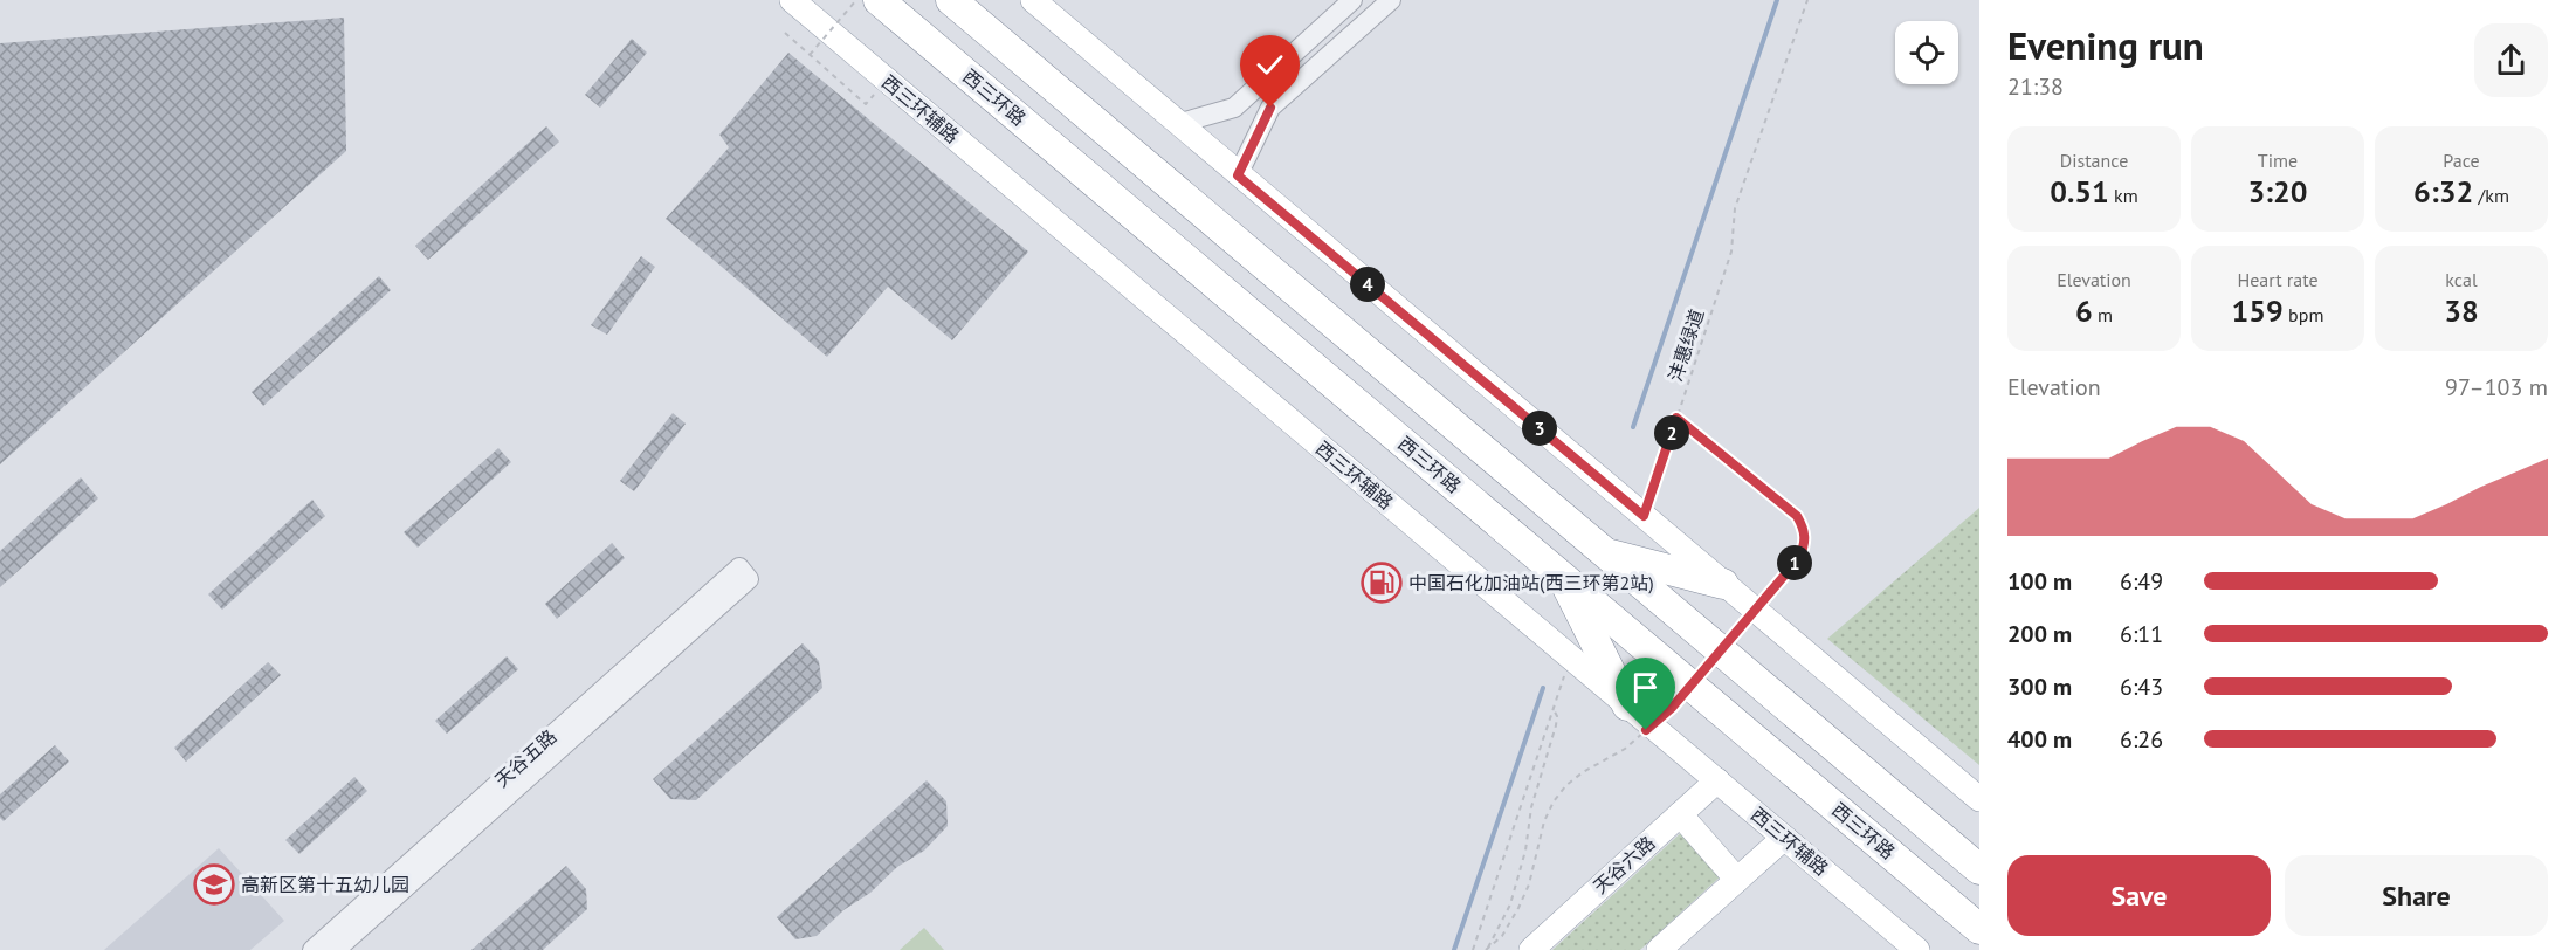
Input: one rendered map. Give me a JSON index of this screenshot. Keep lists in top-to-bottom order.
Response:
{
  "streets": {
    "highway": ["西三环路"],
    "main road": ["西三环辅路", "天谷六路"],
    "street": ["天谷五路"],
    "path": ["沣惠绿道"]
  },
  "crossings": [
    ["西三环辅路", "天谷六路"]
  ],
  "places": {
    "fuel station": ["中国石化加油站(西三环第2站)"],
    "school or university": ["高新区第十五幼儿园"]
  },
  "page": {
    "heading": ["Evening run", "21:38"],
    "stats": [
      ["Distance", "0.51 km"],
      ["Time", "3:20"],
      ["Pace", "6:32 /km"],
      ["Elevation", "6 m"],
      ["Heart rate", "159 bpm"],
      ["kcal", "38"]
    ],
    "pins": [
      "4",
      "3",
      "2",
      "1"
    ],
    "chart": ["Elevation", "97–103 m"],
    "list": [
      {
        "name": "100 m",
        "note": "6:49"
      },
      {
        "name": "200 m",
        "note": "6:11"
      },
      {
        "name": "300 m",
        "note": "6:43"
      },
      {
        "name": "400 m",
        "note": "6:26"
      }
    ],
    "buttons": ["Save", "Share"]
  }
}
